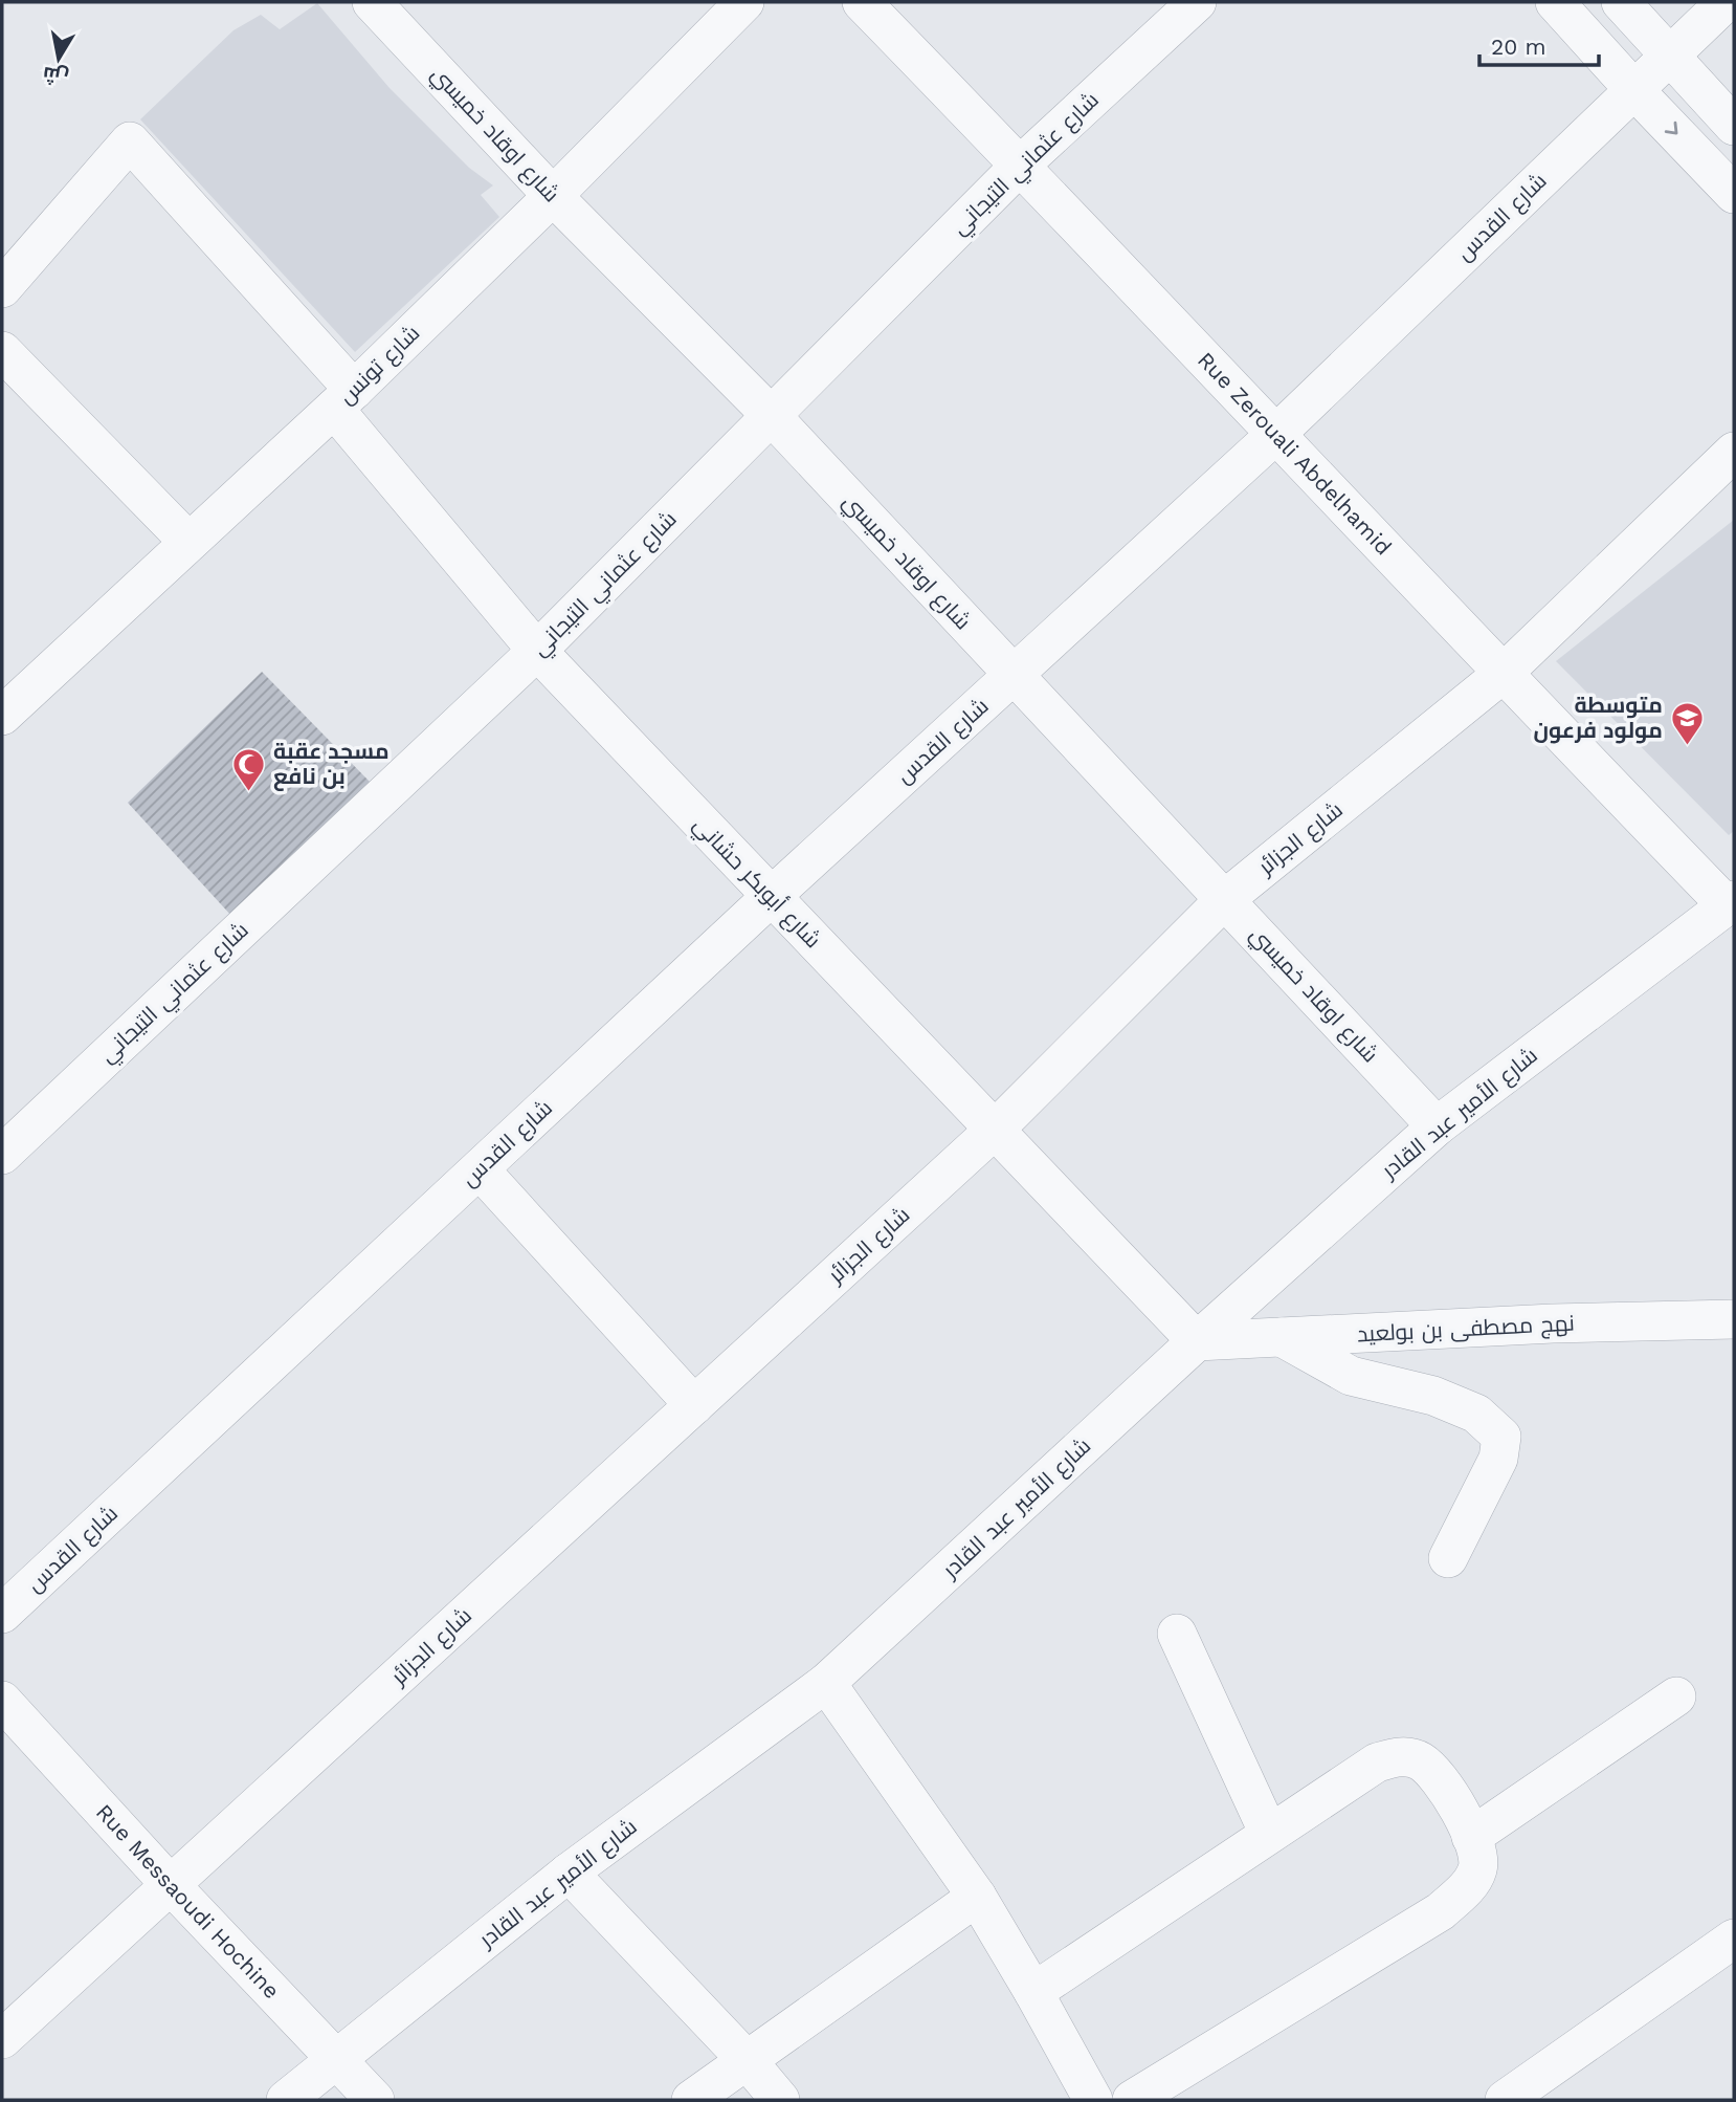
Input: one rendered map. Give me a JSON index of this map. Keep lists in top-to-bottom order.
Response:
{
  "streets": {
    "street": [
      "شارع اوقاد خميسي",
      "شارع عثماني التيجاني",
      "شارع القدس",
      "شارع تونس",
      "Rue Zerouali Abdelhamid",
      "شارع الجزائر",
      "شارع أبوبكر حشاني",
      "شارع الأمير عبد القادر",
      "نهج مصطفى بن بولعيد",
      "Rue Messaoudi Hochine"
    ]
  },
  "crossings": [
    ["شارع اوقاد خميسي", "شارع عثماني التيجاني"],
    ["شارع اوقاد خميسي", "شارع القدس"],
    ["شارع اوقاد خميسي", "شارع تونس"],
    ["شارع اوقاد خميسي", "شارع الجزائر"],
    ["شارع اوقاد خميسي", "شارع الأمير عبد القادر"],
    ["شارع عثماني التيجاني", "Rue Zerouali Abdelhamid"],
    ["شارع عثماني التيجاني", "شارع أبوبكر حشاني"],
    ["شارع القدس", "Rue Zerouali Abdelhamid"],
    ["شارع القدس", "شارع أبوبكر حشاني"],
    ["شارع تونس", "شارع أبوبكر حشاني"],
    ["Rue Zerouali Abdelhamid", "شارع الجزائر"],
    ["Rue Zerouali Abdelhamid", "شارع الأمير عبد القادر"],
    ["شارع الجزائر", "شارع أبوبكر حشاني"],
    ["شارع الجزائر", "Rue Messaoudi Hochine"],
    ["شارع أبوبكر حشاني", "شارع الأمير عبد القادر"],
    ["شارع أبوبكر حشاني", "نهج مصطفى بن بولعيد"],
    ["شارع الأمير عبد القادر", "نهج مصطفى بن بولعيد"],
    ["شارع الأمير عبد القادر", "Rue Messaoudi Hochine"]
  ],
  "places": {
    "school or university": ["متوسطة مولود فرعون"],
    "mosque": ["مسجد عقبة بن نافع"]
  },
  "scale_bar": "20 m",
  "north": "bottom"
}
